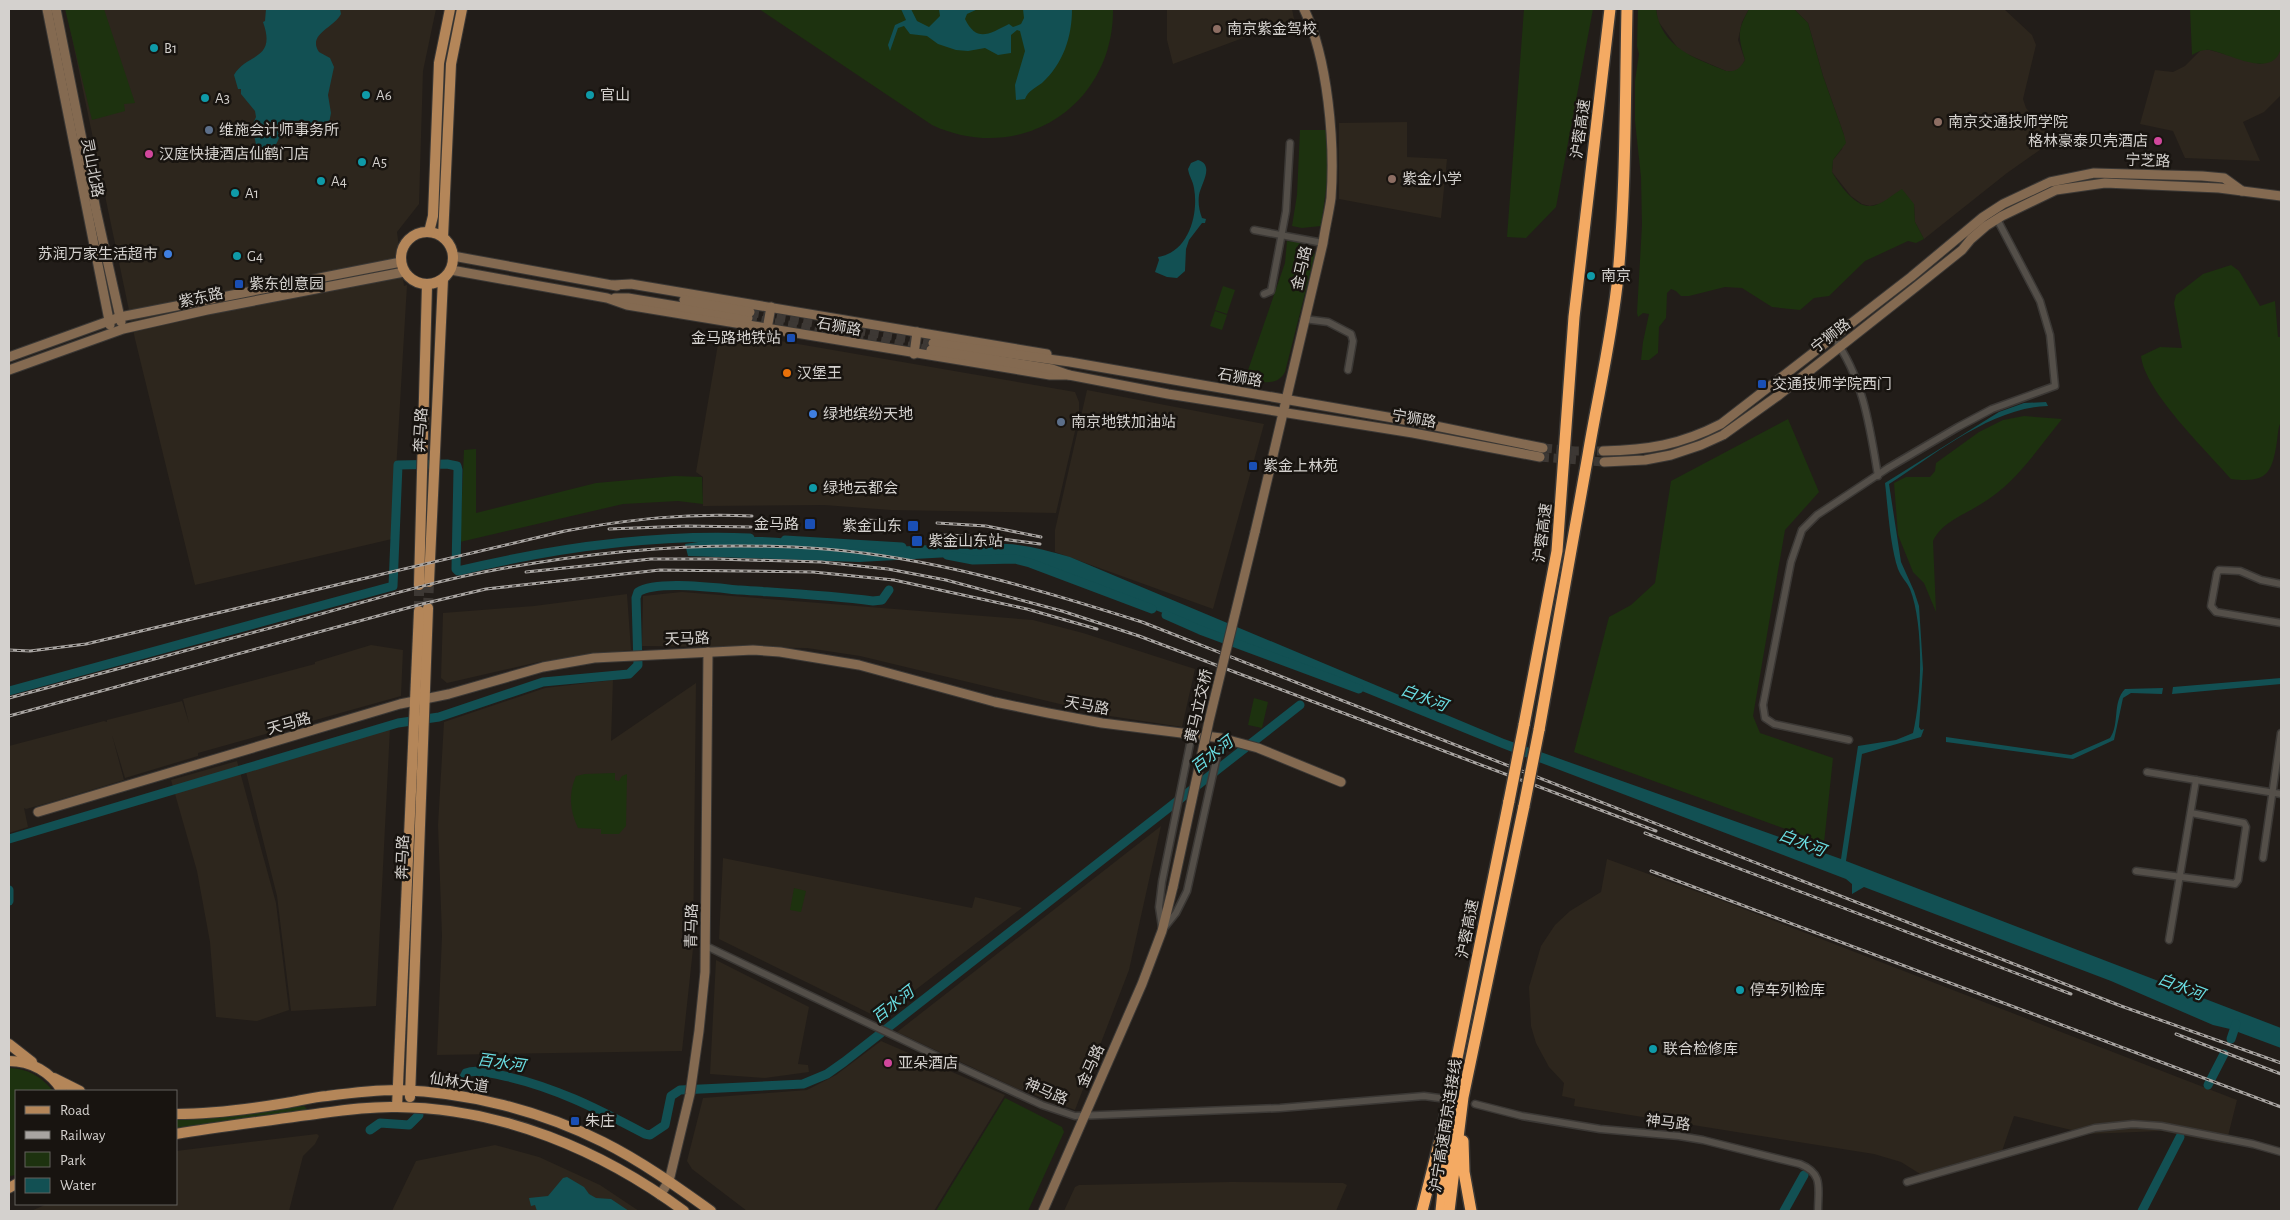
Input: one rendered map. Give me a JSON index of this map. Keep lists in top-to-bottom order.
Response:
{
  "streets": {
    "highway": ["沪蓉高速", "沪宁高速南京连接线"],
    "main road": [
      "宁芝路",
      "灵山北路",
      "金马路",
      "紫东路",
      "石狮路",
      "宁狮路",
      "奔马路",
      "天马路",
      "黄马立交桥",
      "青马路",
      "仙林大道"
    ],
    "street": ["神马路"]
  },
  "crossings": [
    ["沪蓉高速", "沪宁高速南京连接线"],
    ["宁芝路", "宁狮路"],
    ["灵山北路", "紫东路"],
    ["金马路", "石狮路"],
    ["金马路", "宁狮路"],
    ["金马路", "天马路"],
    ["金马路", "黄马立交桥"],
    ["金马路", "神马路"],
    ["紫东路", "石狮路"],
    ["紫东路", "奔马路"],
    ["石狮路", "宁狮路"],
    ["石狮路", "奔马路"],
    ["奔马路", "天马路"],
    ["奔马路", "仙林大道"],
    ["天马路", "青马路"],
    ["青马路", "仙林大道"],
    ["青马路", "神马路"]
  ],
  "water": ["白水河", "百水河"],
  "places": {
    "other": [
      "南京紫金驾校",
      "B1",
      "A6",
      "官山",
      "A3",
      "南京交通技师学院",
      "维施会计师事务所",
      "格林豪泰贝壳酒店",
      "汉庭快捷酒店仙鹤门店",
      "A5",
      "紫金小学",
      "A4",
      "A1",
      "苏润万家生活超市",
      "G4",
      "南京",
      "汉堡王",
      "绿地缤纷天地",
      "南京地铁加油站",
      "绿地云都会",
      "停车列检库",
      "联合检修库",
      "亚朵酒店"
    ],
    "transit": [
      "紫东创意园",
      "金马路地铁站",
      "交通技师学院西门",
      "紫金上林苑",
      "金马路",
      "紫金山东",
      "紫金山东站",
      "朱庄"
    ]
  },
  "legend": [
    "Road",
    "Railway",
    "Park",
    "Water"
  ]
}
